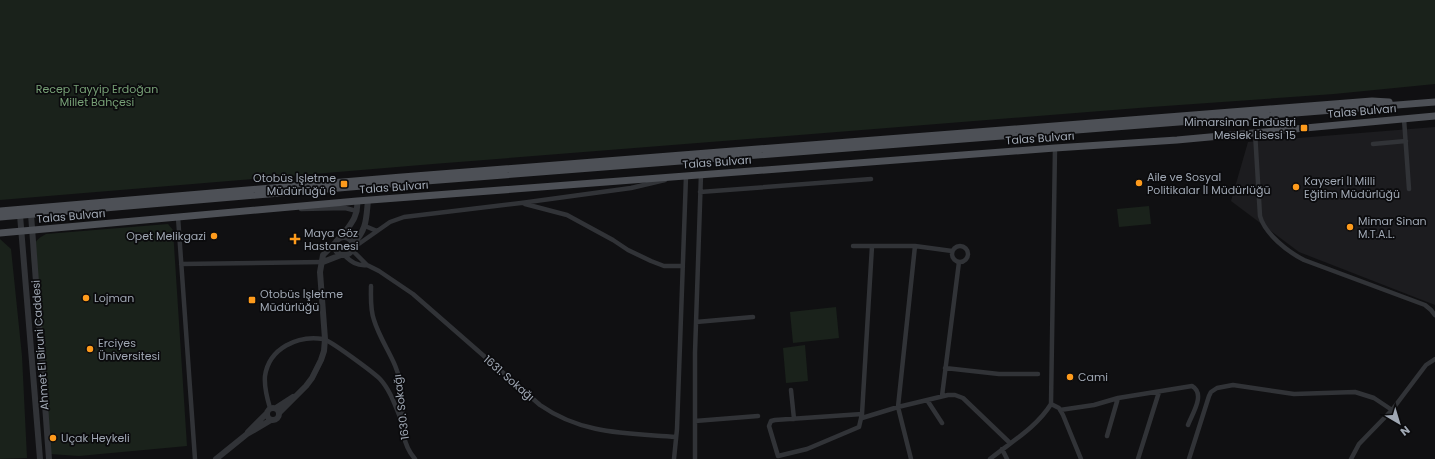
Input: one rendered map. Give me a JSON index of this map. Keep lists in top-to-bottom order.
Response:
{
  "streets": {
    "main road": ["Talas Bulvarı"],
    "street": ["Ahmet El Biruni Caddesi", "1631. Sokağı", "1630. Sokağı"]
  },
  "crossings": [
    ["Talas Bulvarı", "Ahmet El Biruni Caddesi"]
  ],
  "parks": ["Recep Tayyip Erdoğan Millet Bahçesi"],
  "places": {
    "transit": ["Mimarsinan Endüstri Meslek Lisesi 15", "Otobüs İşletme Müdürlüğü 6", "Otobüs İşletme Müdürlüğü"],
    "other": [
      "Aile ve Sosyal Politikalar İl Müdürlüğü",
      "Kayseri İl Milli Eğitim Müdürlüğü",
      "Mimar Sinan M.T.A.L.",
      "Opet Melikgazi",
      "Lojman",
      "Erciyes Üniversitesi",
      "Cami",
      "Uçak Heykeli"
    ],
    "health": ["Maya Göz Hastanesi"]
  },
  "north": "bottom right"
}
